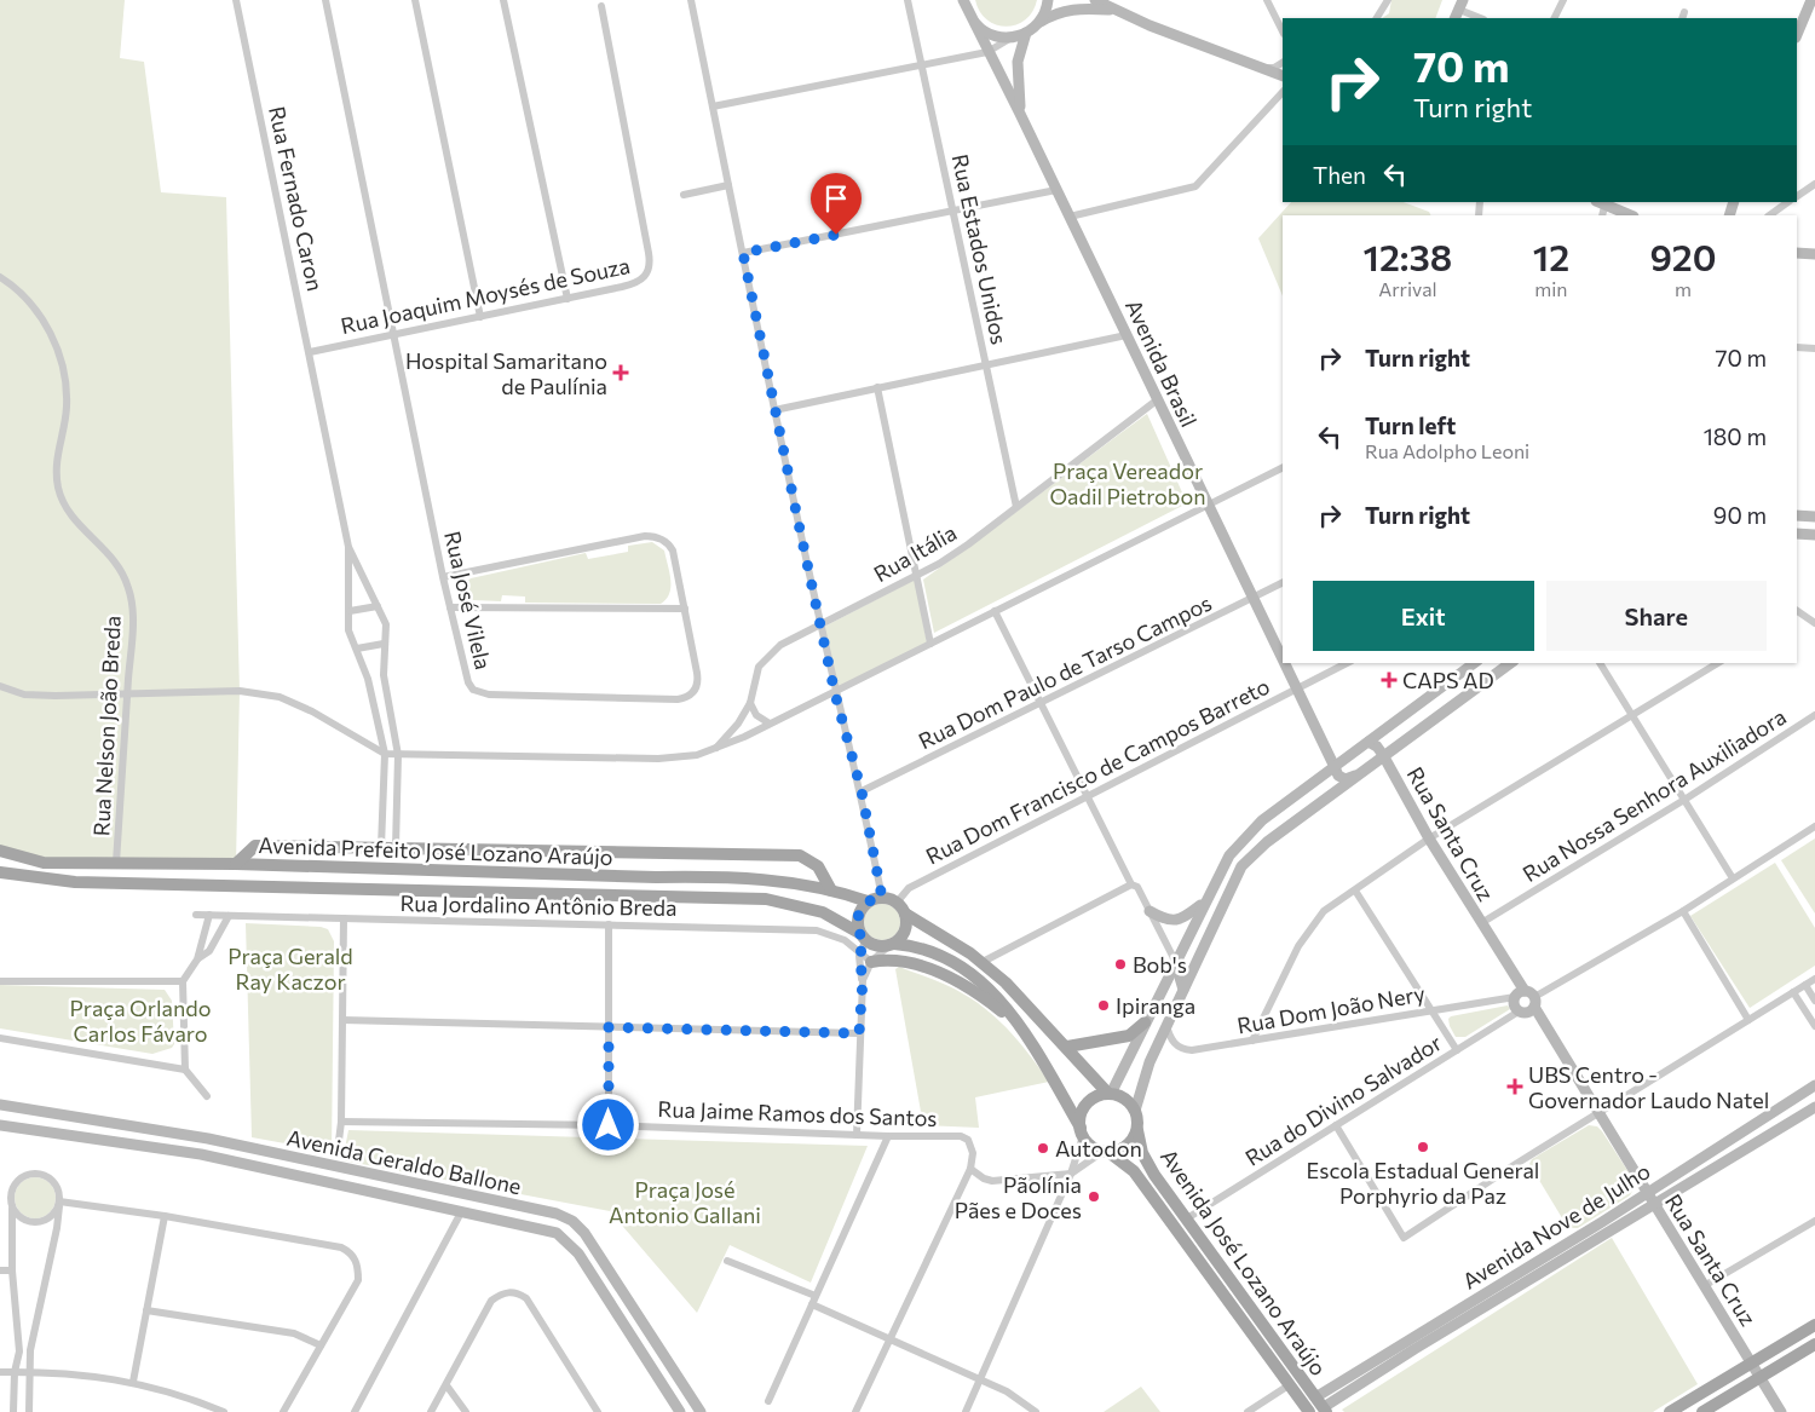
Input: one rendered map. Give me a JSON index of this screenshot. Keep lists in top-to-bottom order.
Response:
{
  "streets": {
    "main road": ["Avenida Prefeito José Lozano Araújo", "Avenida José Lozano Araújo"],
    "street": [
      "Rua Fernado Caron",
      "Rua Estados Unidos",
      "Rua Joaquim Moysés de Souza",
      "Avenida Brasil",
      "Rua Itália",
      "Rua José Vilela",
      "Rua Dom Paulo de Tarso Campos",
      "Rua Nelson João Breda",
      "Rua Dom Francisco de Campos Barreto",
      "Rua Nossa Senhora Auxiliadora",
      "Rua Santa Cruz",
      "Rua Jordalino Antônio Breda",
      "Rua Dom João Nery",
      "Rua do Divino Salvador",
      "Rua Jaime Ramos dos Santos",
      "Avenida Geraldo Ballone",
      "Avenida Nove de Julho"
    ]
  },
  "crossings": [
    ["Rua Fernado Caron", "Rua Joaquim Moysés de Souza"],
    ["Rua Estados Unidos", "Rua Itália"],
    ["Rua Joaquim Moysés de Souza", "Rua José Vilela"],
    ["Avenida Brasil", "Rua Itália"],
    ["Avenida Brasil", "Rua Dom Paulo de Tarso Campos"],
    ["Avenida Brasil", "Rua Dom Francisco de Campos Barreto"],
    ["Rua Nelson João Breda", "Avenida Prefeito José Lozano Araújo"],
    ["Rua Dom Francisco de Campos Barreto", "Avenida Prefeito José Lozano Araújo"],
    ["Rua Dom Francisco de Campos Barreto", "Rua Jordalino Antônio Breda"],
    ["Rua Nossa Senhora Auxiliadora", "Rua Santa Cruz"],
    ["Rua Santa Cruz", "Rua Dom João Nery"],
    ["Rua Santa Cruz", "Rua do Divino Salvador"],
    ["Rua Santa Cruz", "Avenida Nove de Julho"],
    ["Avenida Prefeito José Lozano Araújo", "Rua Jordalino Antônio Breda"],
    ["Rua Dom João Nery", "Rua do Divino Salvador"],
    ["Rua do Divino Salvador", "Avenida José Lozano Araújo"],
    ["Avenida Nove de Julho", "Avenida José Lozano Araújo"]
  ],
  "parks": [
    "Praça Vereador Oadil Pietrobon",
    "Praça Gerald Ray Kaczor",
    "Praça Orlando Carlos Fávaro",
    "Praça José Antonio Gallani"
  ],
  "places": {
    "health": ["Hospital Samaritano de Paulínia", "CAPS AD", "UBS Centro - Governador Laudo Natel"],
    "other": [
      "Bob's",
      "Ipiranga",
      "Escola Estadual General Porphyrio da Paz",
      "Autodon",
      "Pãolínia Pães e Doces"
    ]
  },
  "page": {
    "turn": ["70 m", "Turn right"],
    "then": "Then",
    "eta": [
      "12:38",
      "Arrival",
      "12",
      "min",
      "920",
      "m"
    ],
    "list": [
      {
        "name": "Turn right",
        "value": "70 m"
      },
      {
        "name": "Turn left",
        "note": "Rua Adolpho Leoni",
        "value": "180 m"
      },
      {
        "name": "Turn right",
        "value": "90 m"
      }
    ],
    "buttons": ["Exit", "Share"]
  }
}
